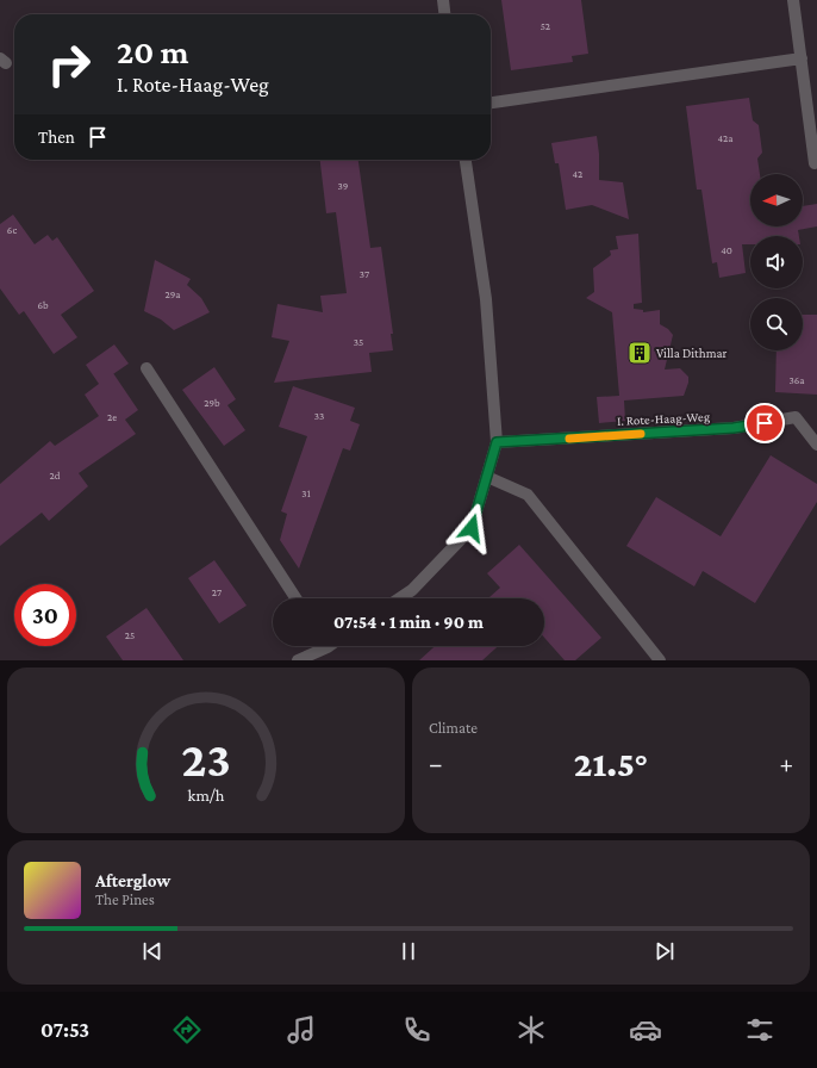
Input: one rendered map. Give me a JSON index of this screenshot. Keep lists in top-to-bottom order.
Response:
{
  "streets": {
    "street": ["I. Rote-Haag-Weg"]
  },
  "places": {
    "building": ["Villa Dithmar"]
  },
  "house_numbers": [
    "52",
    "42a",
    "42",
    "39",
    "6c",
    "40",
    "37",
    "29a",
    "6b",
    "35",
    "36a",
    "29b",
    "33",
    "2e",
    "2d",
    "31",
    "27",
    "25"
  ],
  "north": "left",
  "page": {
    "turn": ["20 m", "I. Rote-Haag-Weg"],
    "then": "Then",
    "limit": "30",
    "trip": "07:54 · 1 min · 90 m",
    "tile": "Climate",
    "heat": ["−", "21.5°", "+"],
    "song": ["Afterglow", "The Pines"],
    "tabs": "07:53",
    "gauge": ["23", "km/h"]
  }
}
